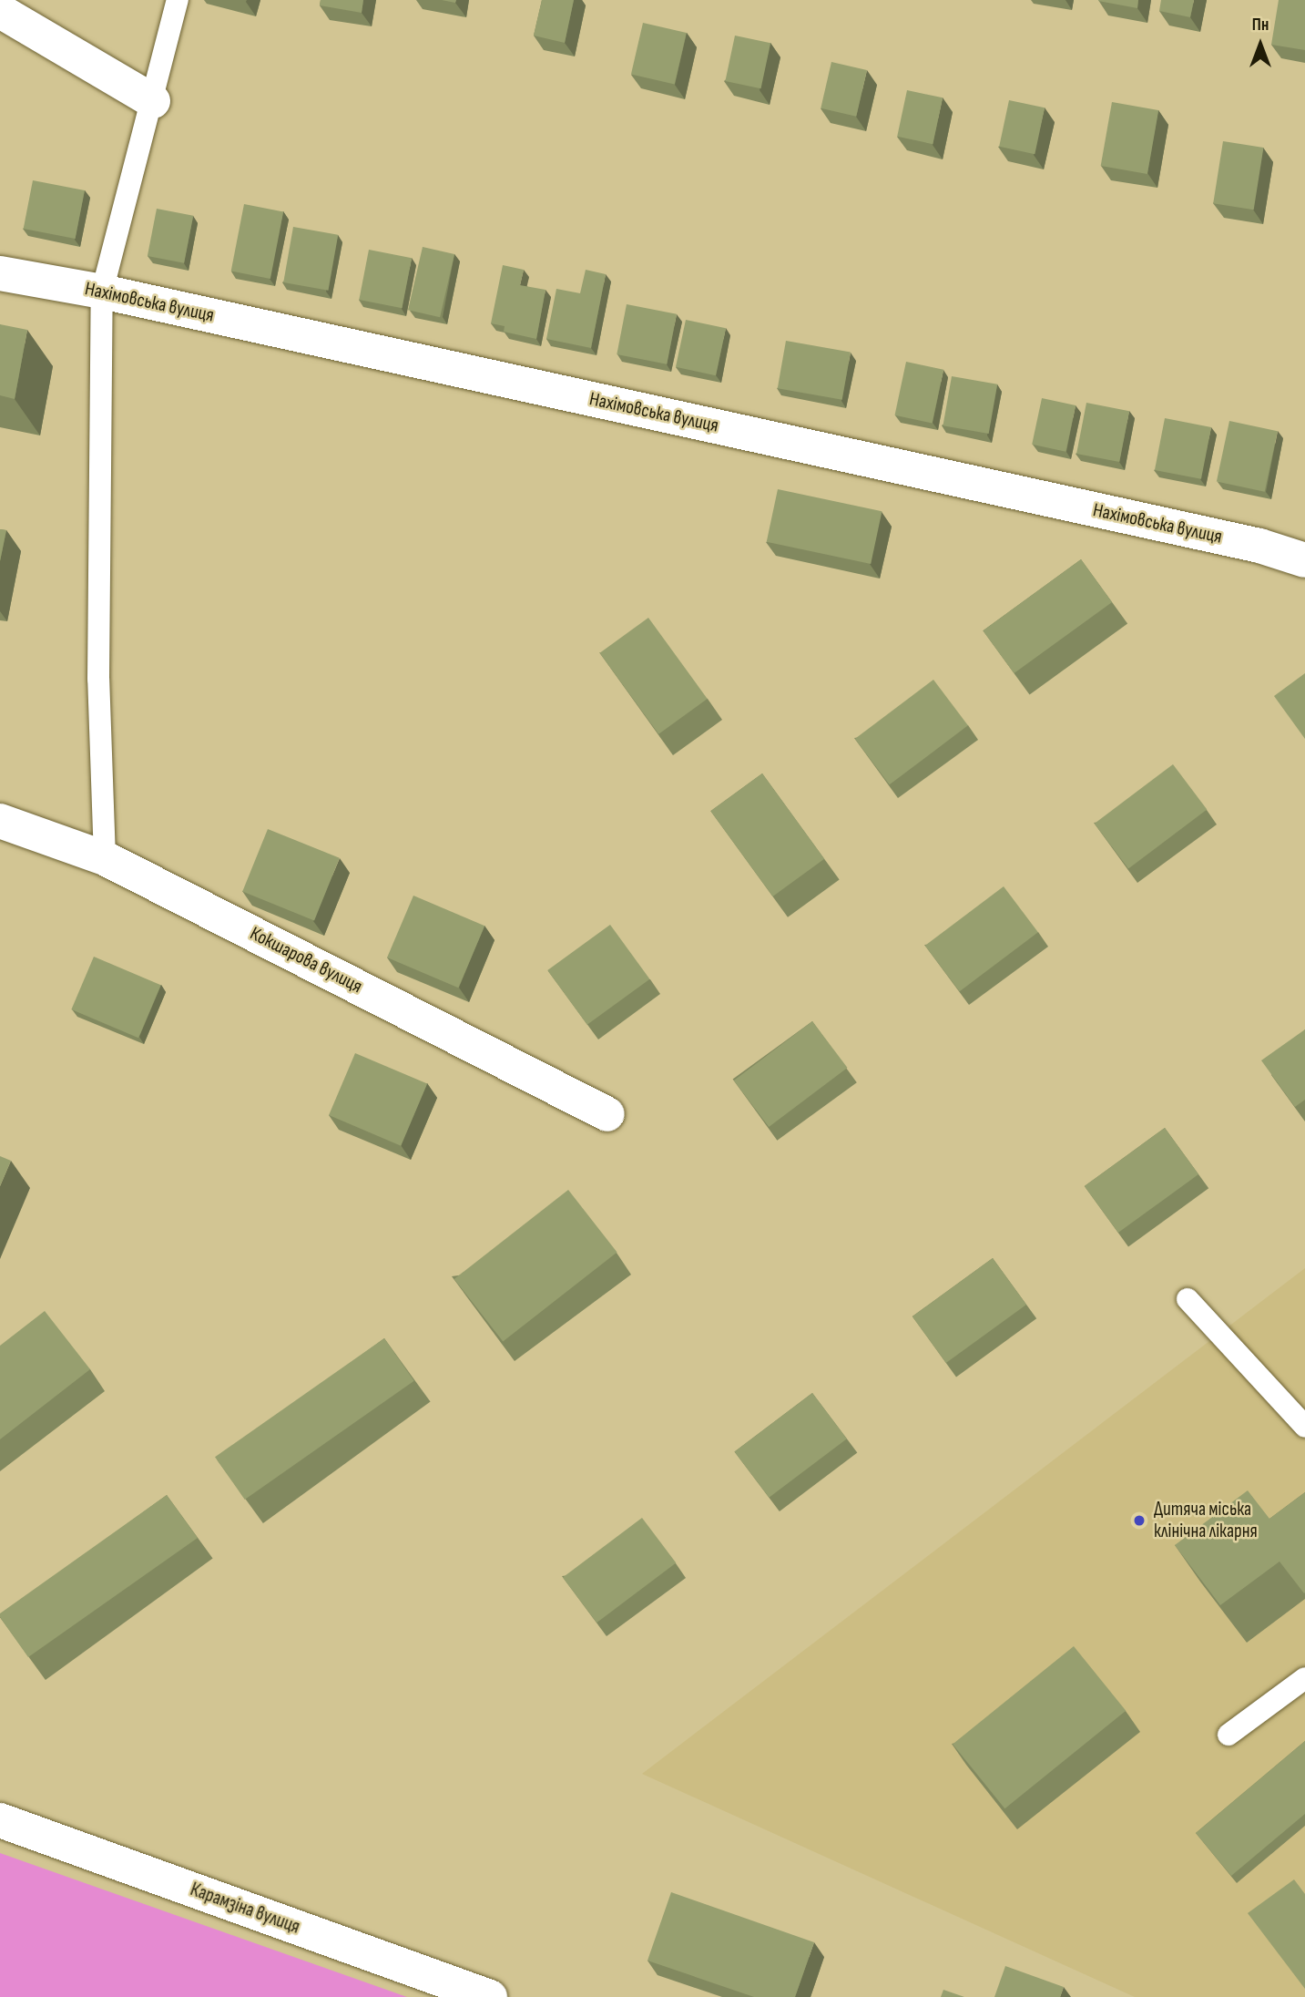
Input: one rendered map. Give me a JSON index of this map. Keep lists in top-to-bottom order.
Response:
{
  "streets": {
    "street": ["Нахімовська вулиця", "Кокшарова вулиця", "Карамзіна вулиця"]
  },
  "places": ["Дитяча міська клінічна лікарня"],
  "north": "top"
}
